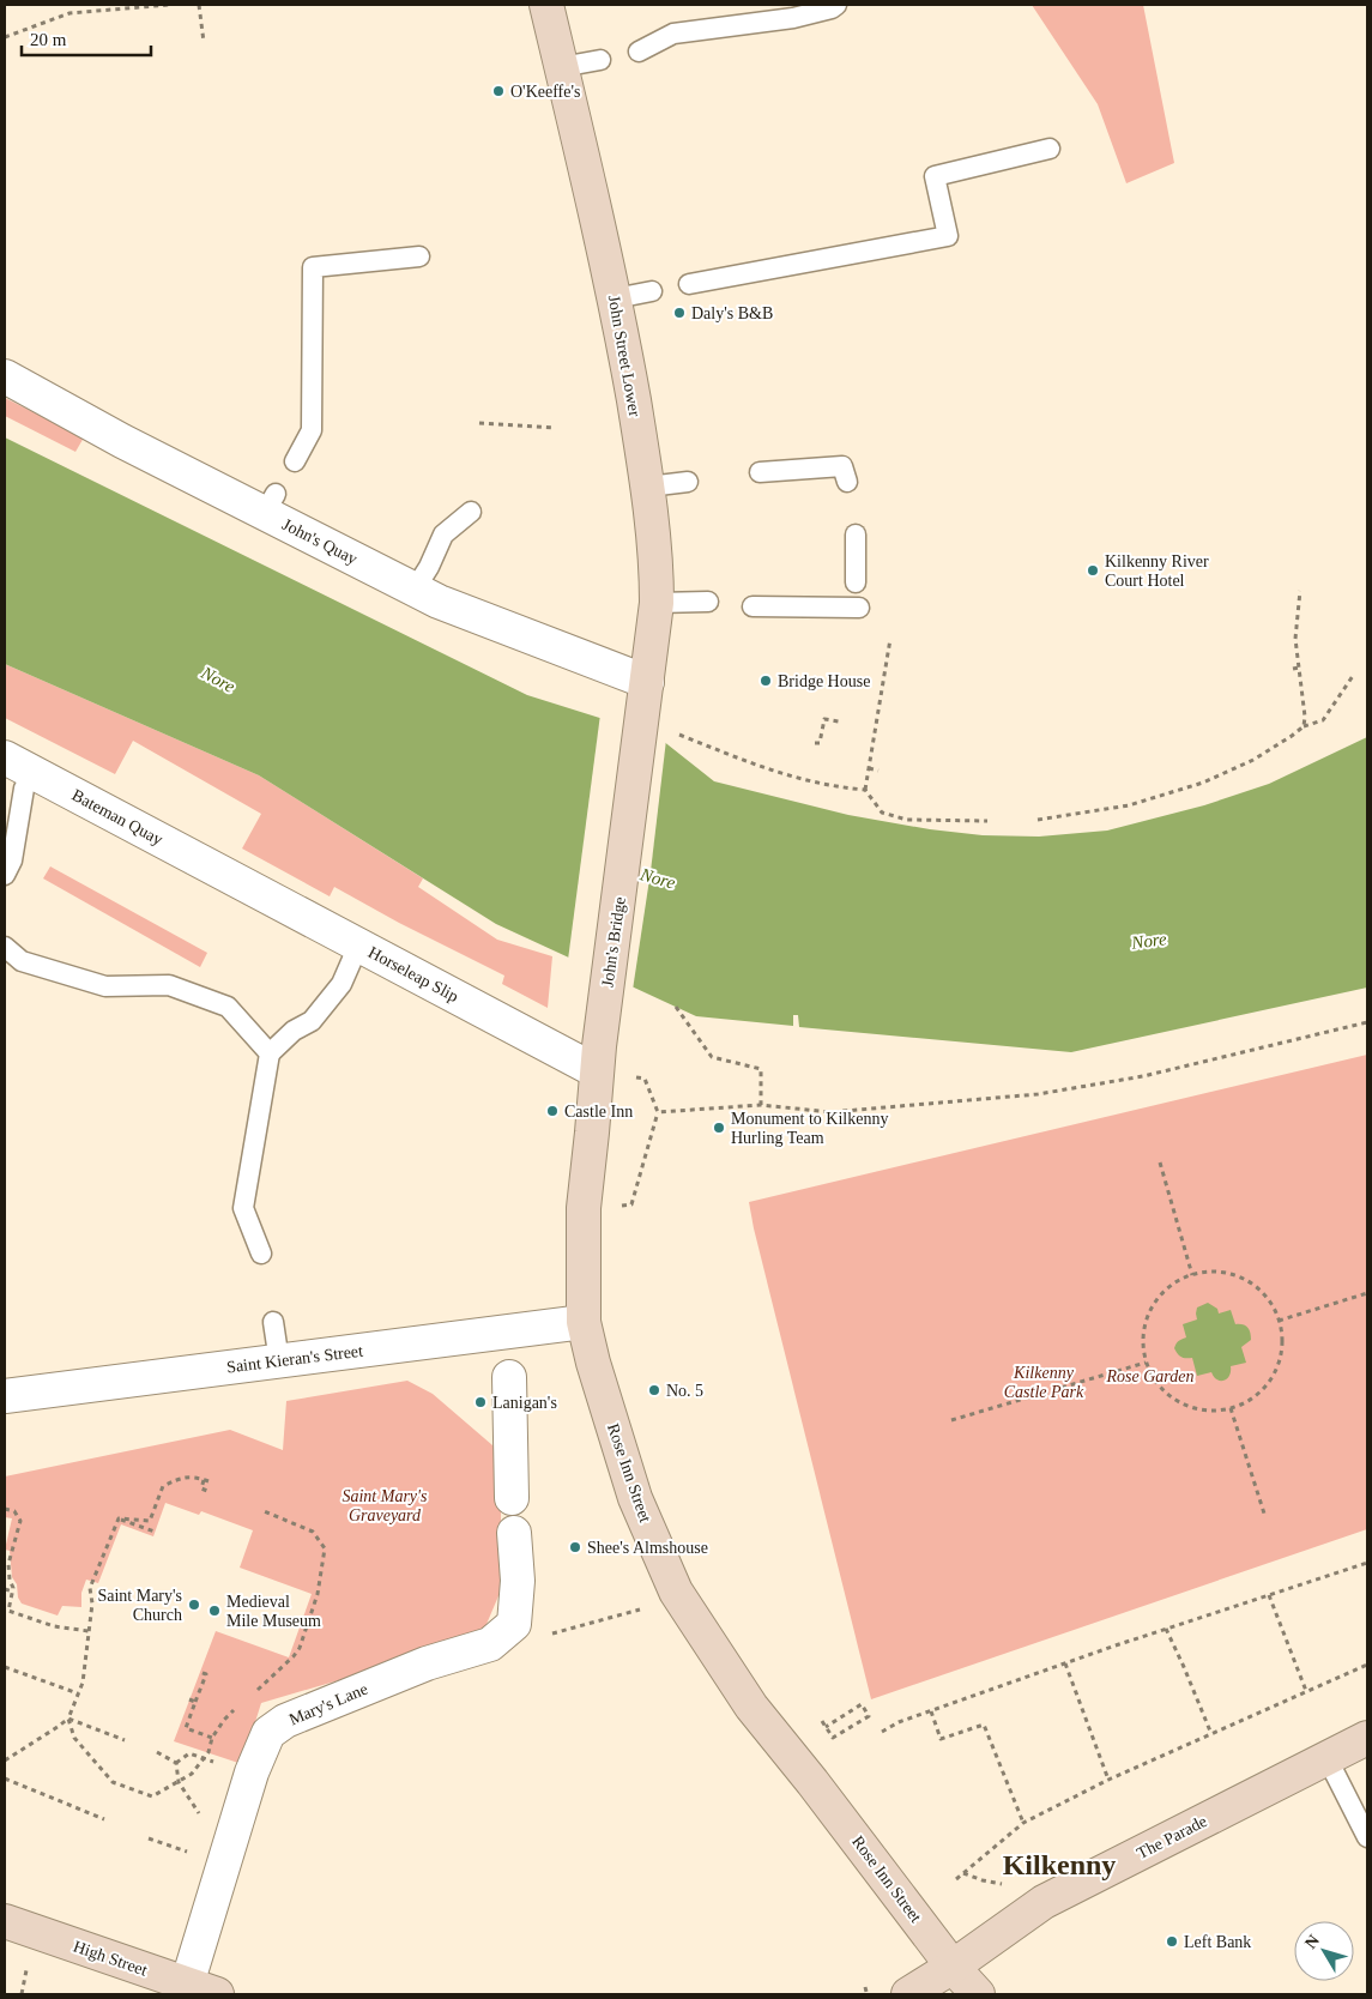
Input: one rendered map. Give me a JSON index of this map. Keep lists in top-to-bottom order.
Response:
{
  "streets": {
    "main road": [
      "John Street Lower",
      "John's Bridge",
      "Rose Inn Street",
      "The Parade",
      "High Street"
    ],
    "street": [
      "John's Quay",
      "Bateman Quay",
      "Horseleap Slip",
      "Saint Kieran's Street",
      "Mary's Lane"
    ]
  },
  "crossings": [
    ["John Street Lower", "John's Quay"],
    ["John Street Lower", "John's Bridge"],
    ["John's Quay", "John's Bridge"],
    ["Bateman Quay", "Horseleap Slip"],
    ["John's Bridge", "Rose Inn Street"],
    ["Horseleap Slip", "Rose Inn Street"],
    ["Saint Kieran's Street", "Rose Inn Street"],
    ["Rose Inn Street", "The Parade"],
    ["Mary's Lane", "High Street"]
  ],
  "districts": ["Kilkenny"],
  "water": ["Nore"],
  "parks": ["Kilkenny Castle Park", "Rose Garden", "Saint Mary's Graveyard"],
  "places": [
    "O'Keeffe's",
    "Daly's B&B",
    "Kilkenny River Court Hotel",
    "Bridge House",
    "Castle Inn",
    "Monument to Kilkenny Hurling Team",
    "No. 5",
    "Lanigan's",
    "Shee's Almshouse",
    "Saint Mary's Church",
    "Medieval Mile Museum",
    "Left Bank"
  ],
  "scale_bar": "20 m",
  "north": "top left"
}
